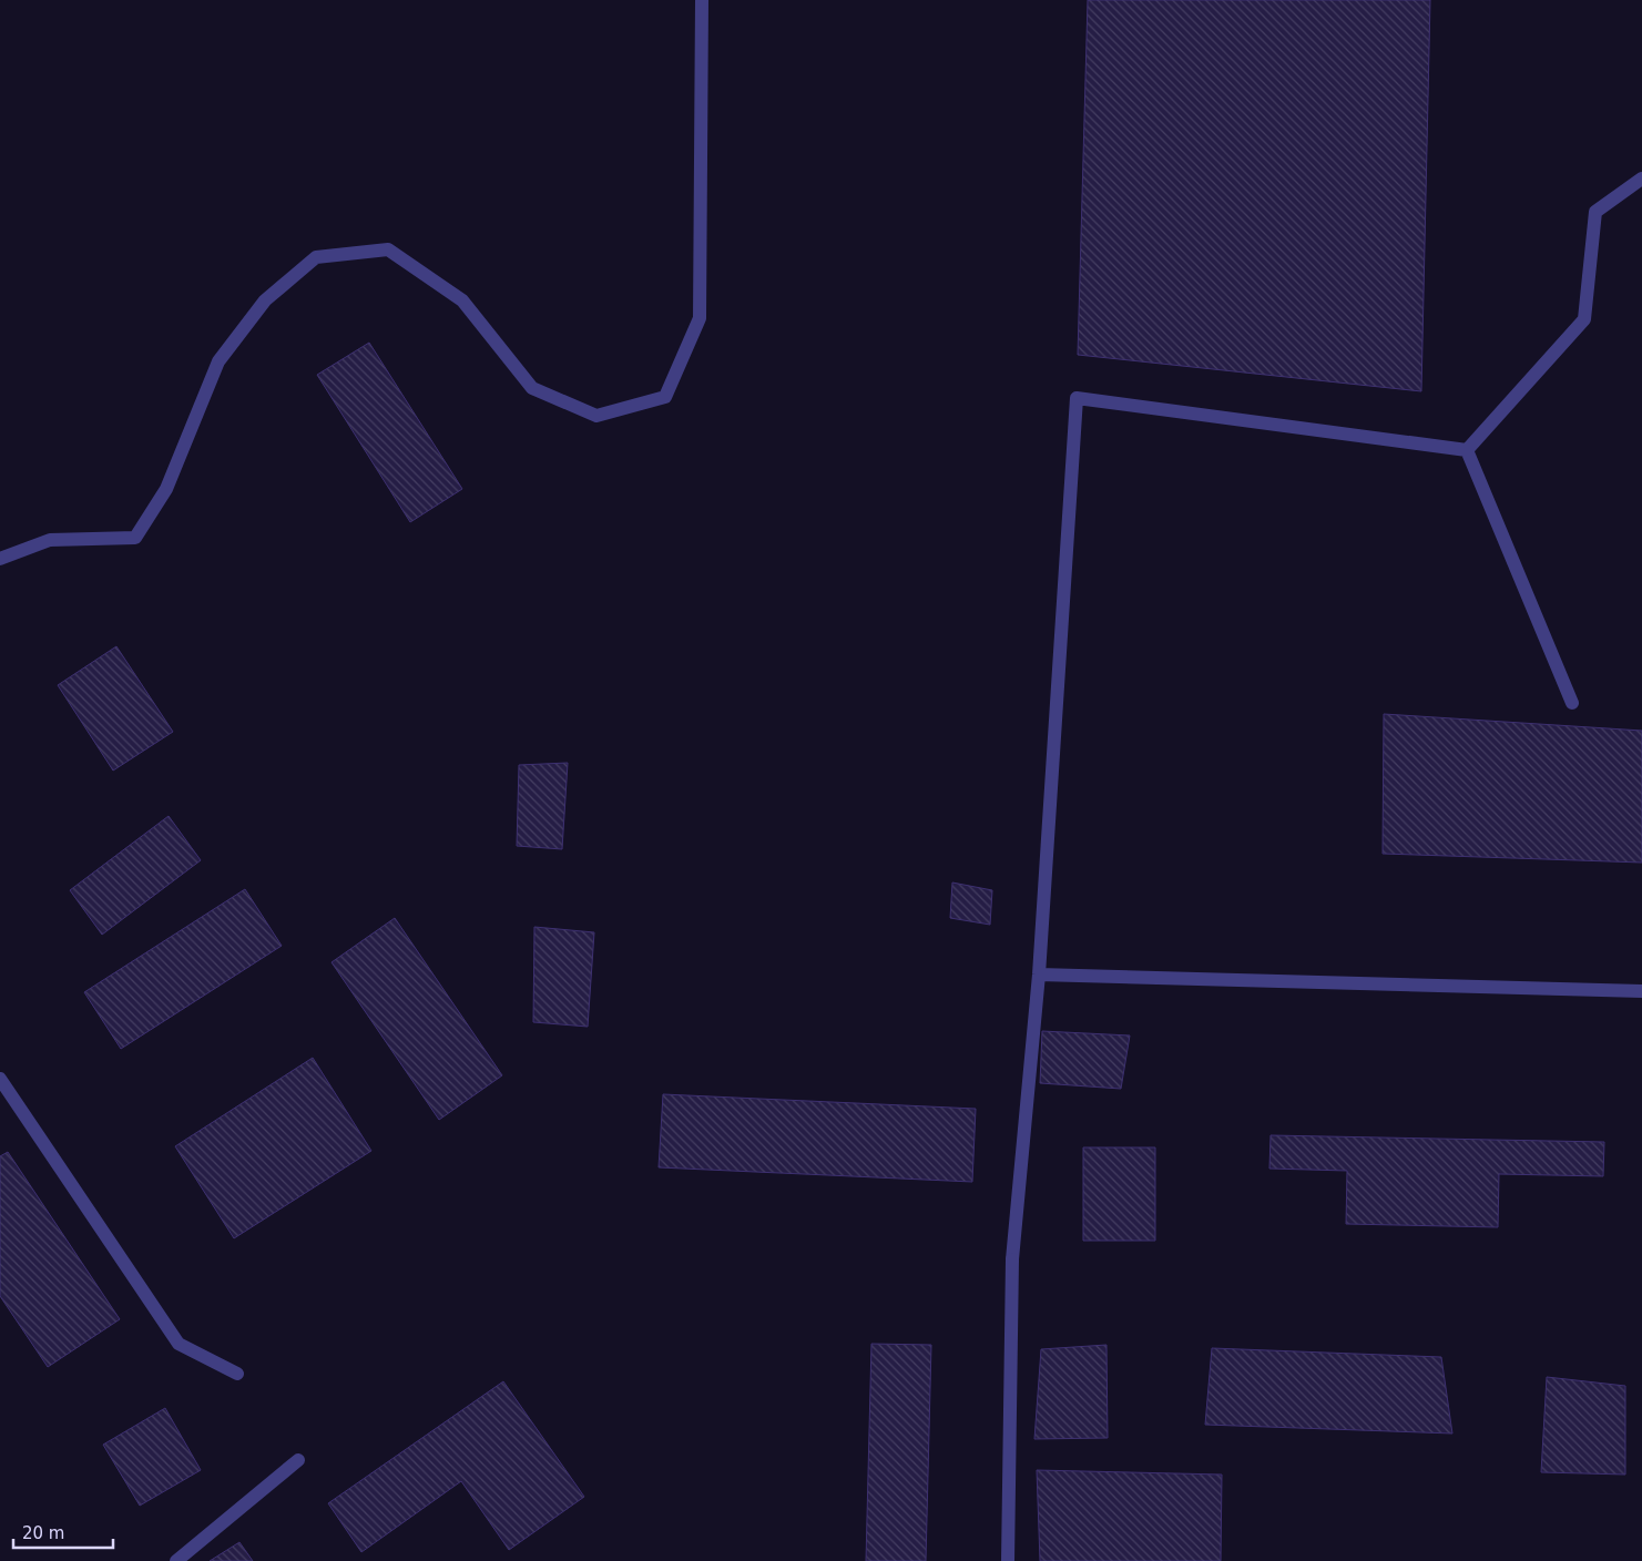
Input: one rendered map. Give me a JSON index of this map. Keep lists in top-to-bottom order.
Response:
{
  "scale_bar": "20 m"
}
